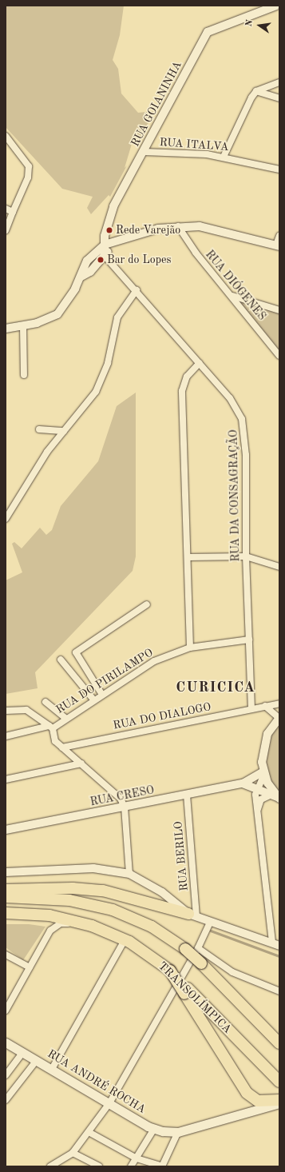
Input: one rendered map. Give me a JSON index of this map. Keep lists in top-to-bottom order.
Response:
{
  "streets": {
    "highway": ["TRANSOLÍMPICA"],
    "main road": ["RUA ANDRÉ ROCHA"],
    "street": [
      "RUA GOIANINHA",
      "RUA ITALVA",
      "RUA DIÓGENES",
      "RUA DA CONSAGRAÇÃO",
      "RUA DO PIRILAMPO",
      "RUA DO DIALOGO",
      "RUA CRESO",
      "RUA BERILO"
    ]
  },
  "crossings": [
    ["RUA GOIANINHA", "RUA ITALVA"],
    ["RUA GOIANINHA", "RUA DA CONSAGRAÇÃO"],
    ["RUA DA CONSAGRAÇÃO", "RUA DO PIRILAMPO"],
    ["RUA DA CONSAGRAÇÃO", "RUA DO DIALOGO"],
    ["RUA DO PIRILAMPO", "RUA DO DIALOGO"],
    ["RUA DO PIRILAMPO", "RUA CRESO"],
    ["RUA CRESO", "RUA BERILO"]
  ],
  "districts": ["CURICICA"],
  "places": ["Rede Varejão", "Bar do Lopes"],
  "north": "left"
}
